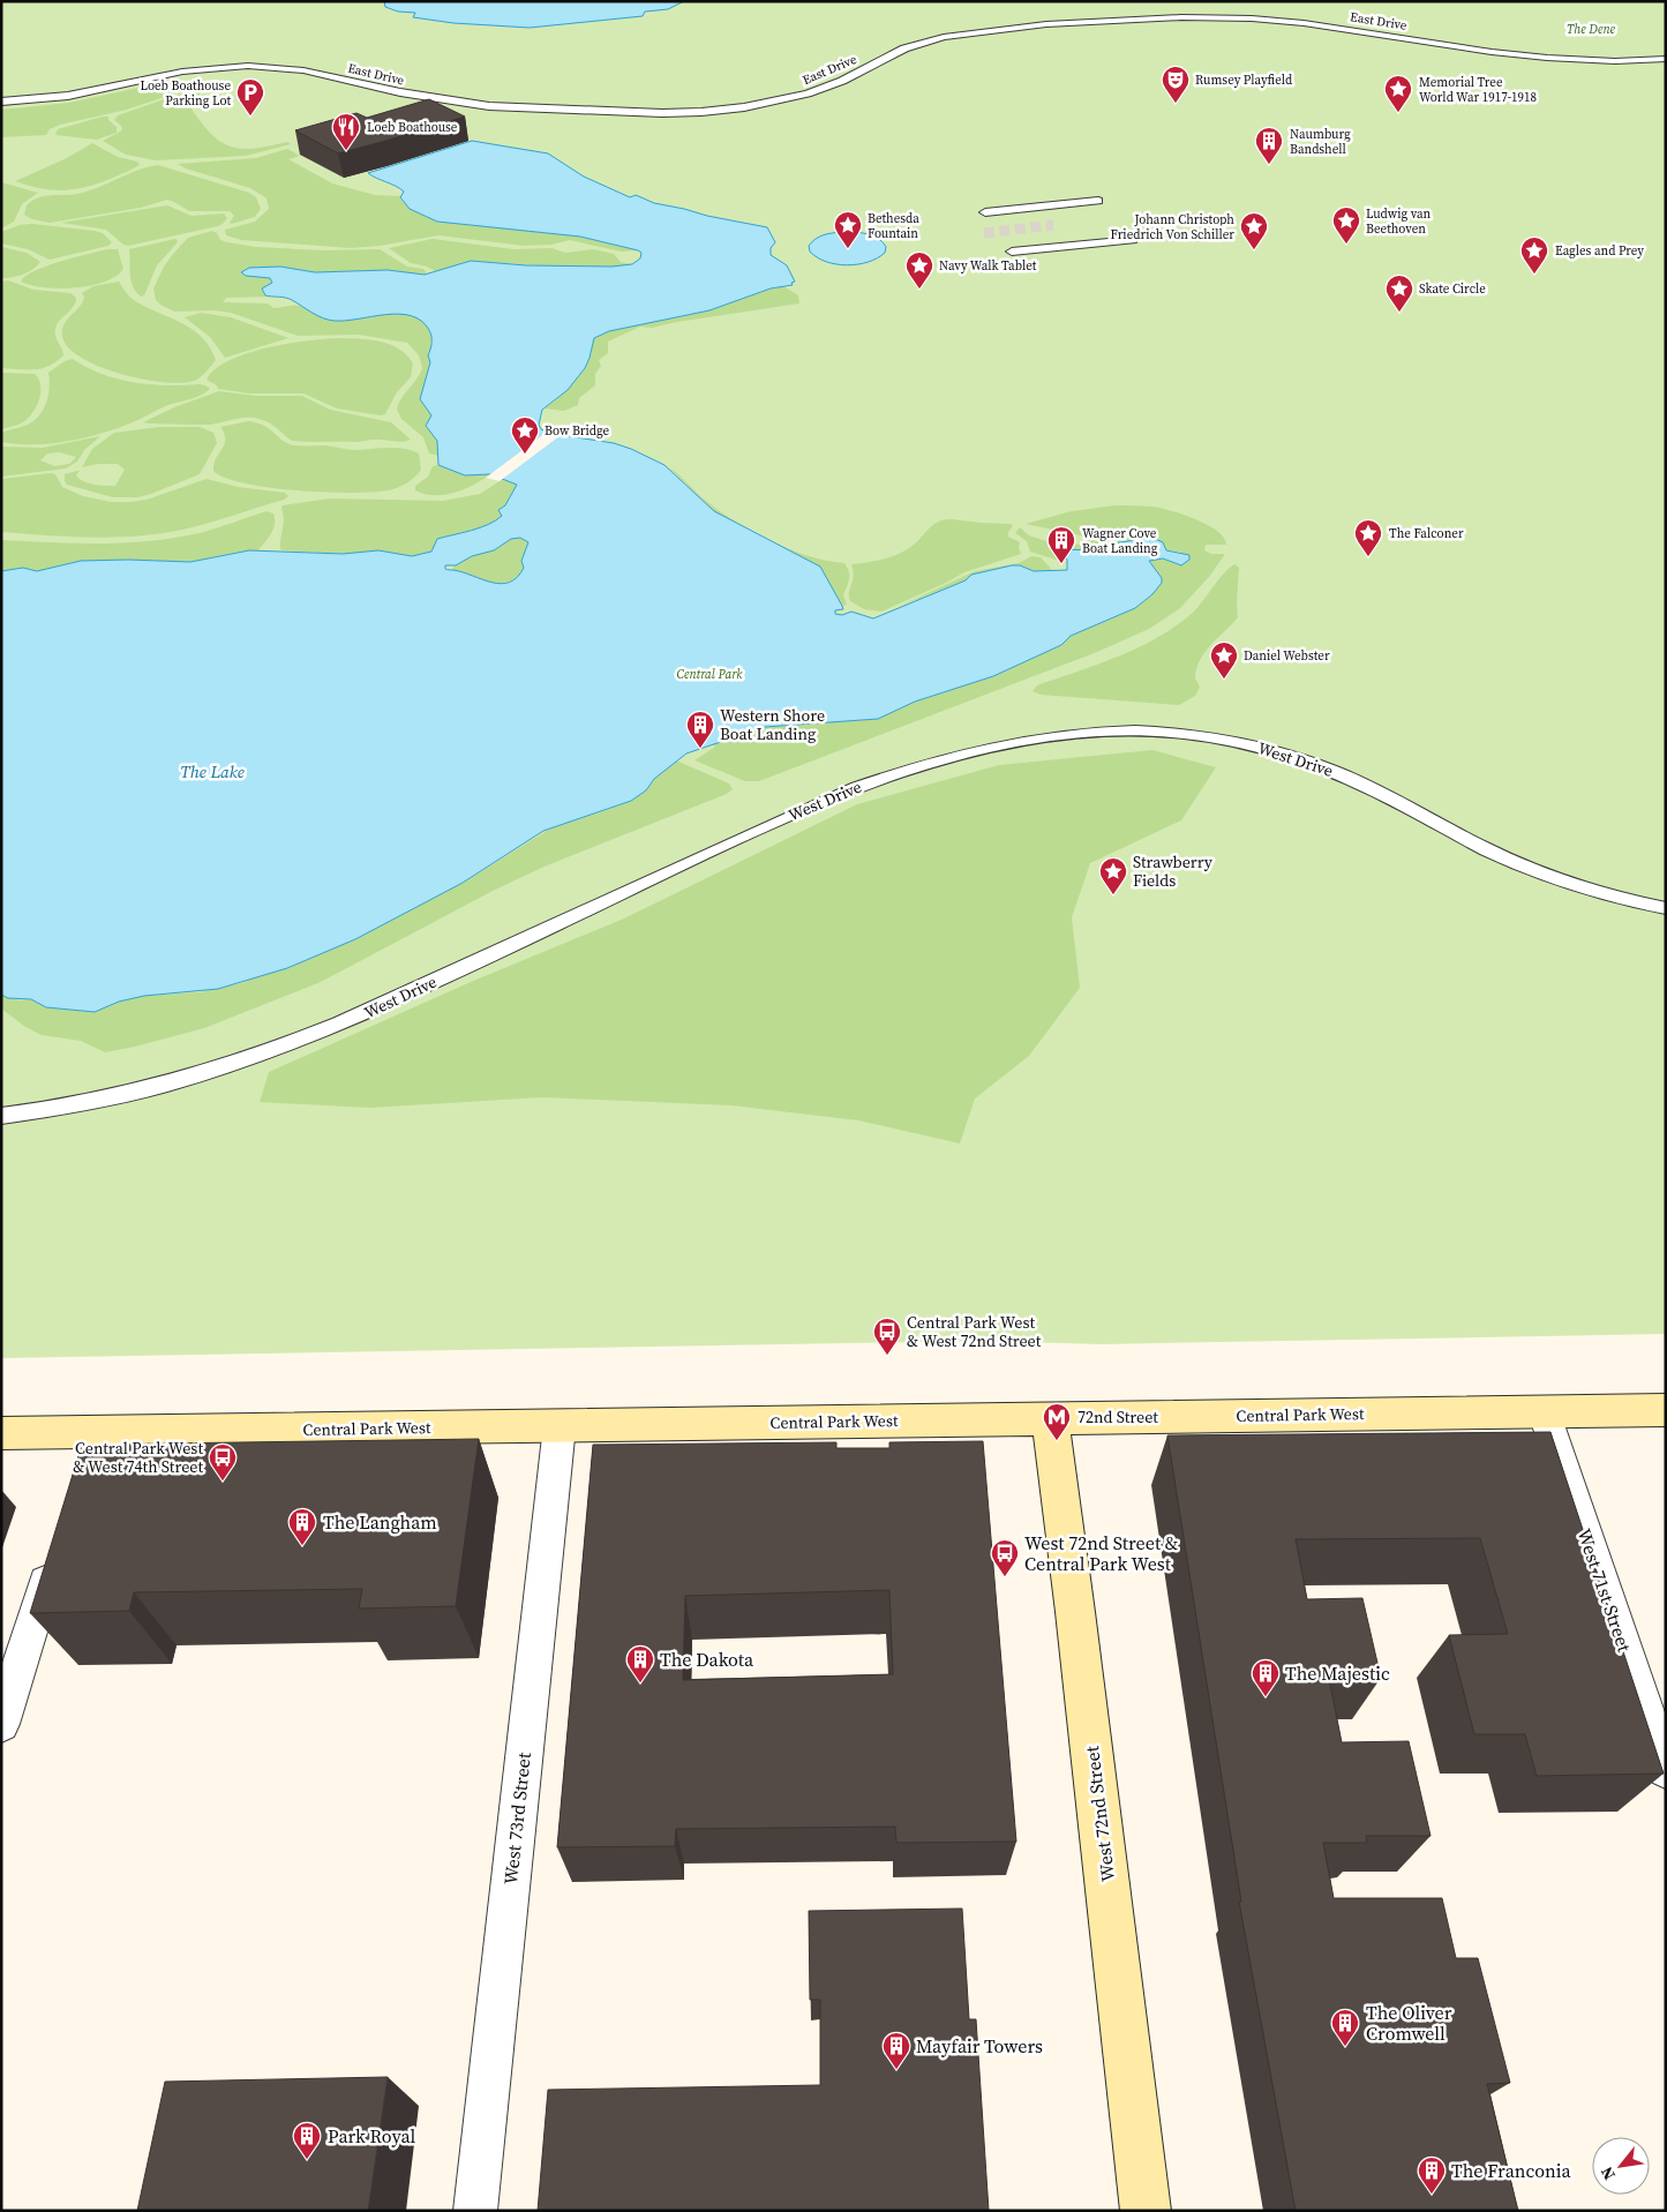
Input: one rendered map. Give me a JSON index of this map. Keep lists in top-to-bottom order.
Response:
{
  "streets": {
    "main road": ["Central Park West", "West 72nd Street"],
    "street": [
      "East Drive",
      "West Drive",
      "West 71st Street",
      "West 73rd Street"
    ]
  },
  "crossings": [
    ["Central Park West", "West 71st Street"],
    ["Central Park West", "West 72nd Street"],
    ["Central Park West", "West 73rd Street"]
  ],
  "water": ["The Lake"],
  "parks": ["The Dene", "Central Park"],
  "places": {
    "theatre": ["Rumsey Playfield"],
    "place": [
      "Memorial Tree World War 1917-1918",
      "Ludwig van Beethoven",
      "Bethesda Fountain",
      "Johann Christoph Friedrich Von Schiller",
      "Eagles and Prey",
      "Navy Walk Tablet",
      "Skate Circle",
      "Bow Bridge",
      "The Falconer",
      "Daniel Webster",
      "Strawberry Fields"
    ],
    "parking": ["Loeb Boathouse Parking Lot"],
    "restaurant": ["Loeb Boathouse"],
    "building": [
      "Naumburg Bandshell",
      "Wagner Cove Boat Landing",
      "Western Shore Boat Landing",
      "The Langham",
      "The Dakota",
      "The Majestic",
      "The Oliver Cromwell",
      "Mayfair Towers",
      "Park Royal",
      "The Franconia"
    ],
    "bus stop": ["Central Park West & West 72nd Street", "Central Park West & West 74th Street", "West 72nd Street & Central Park West"],
    "metro station": ["72nd Street"]
  },
  "north": "bottom left"
}
